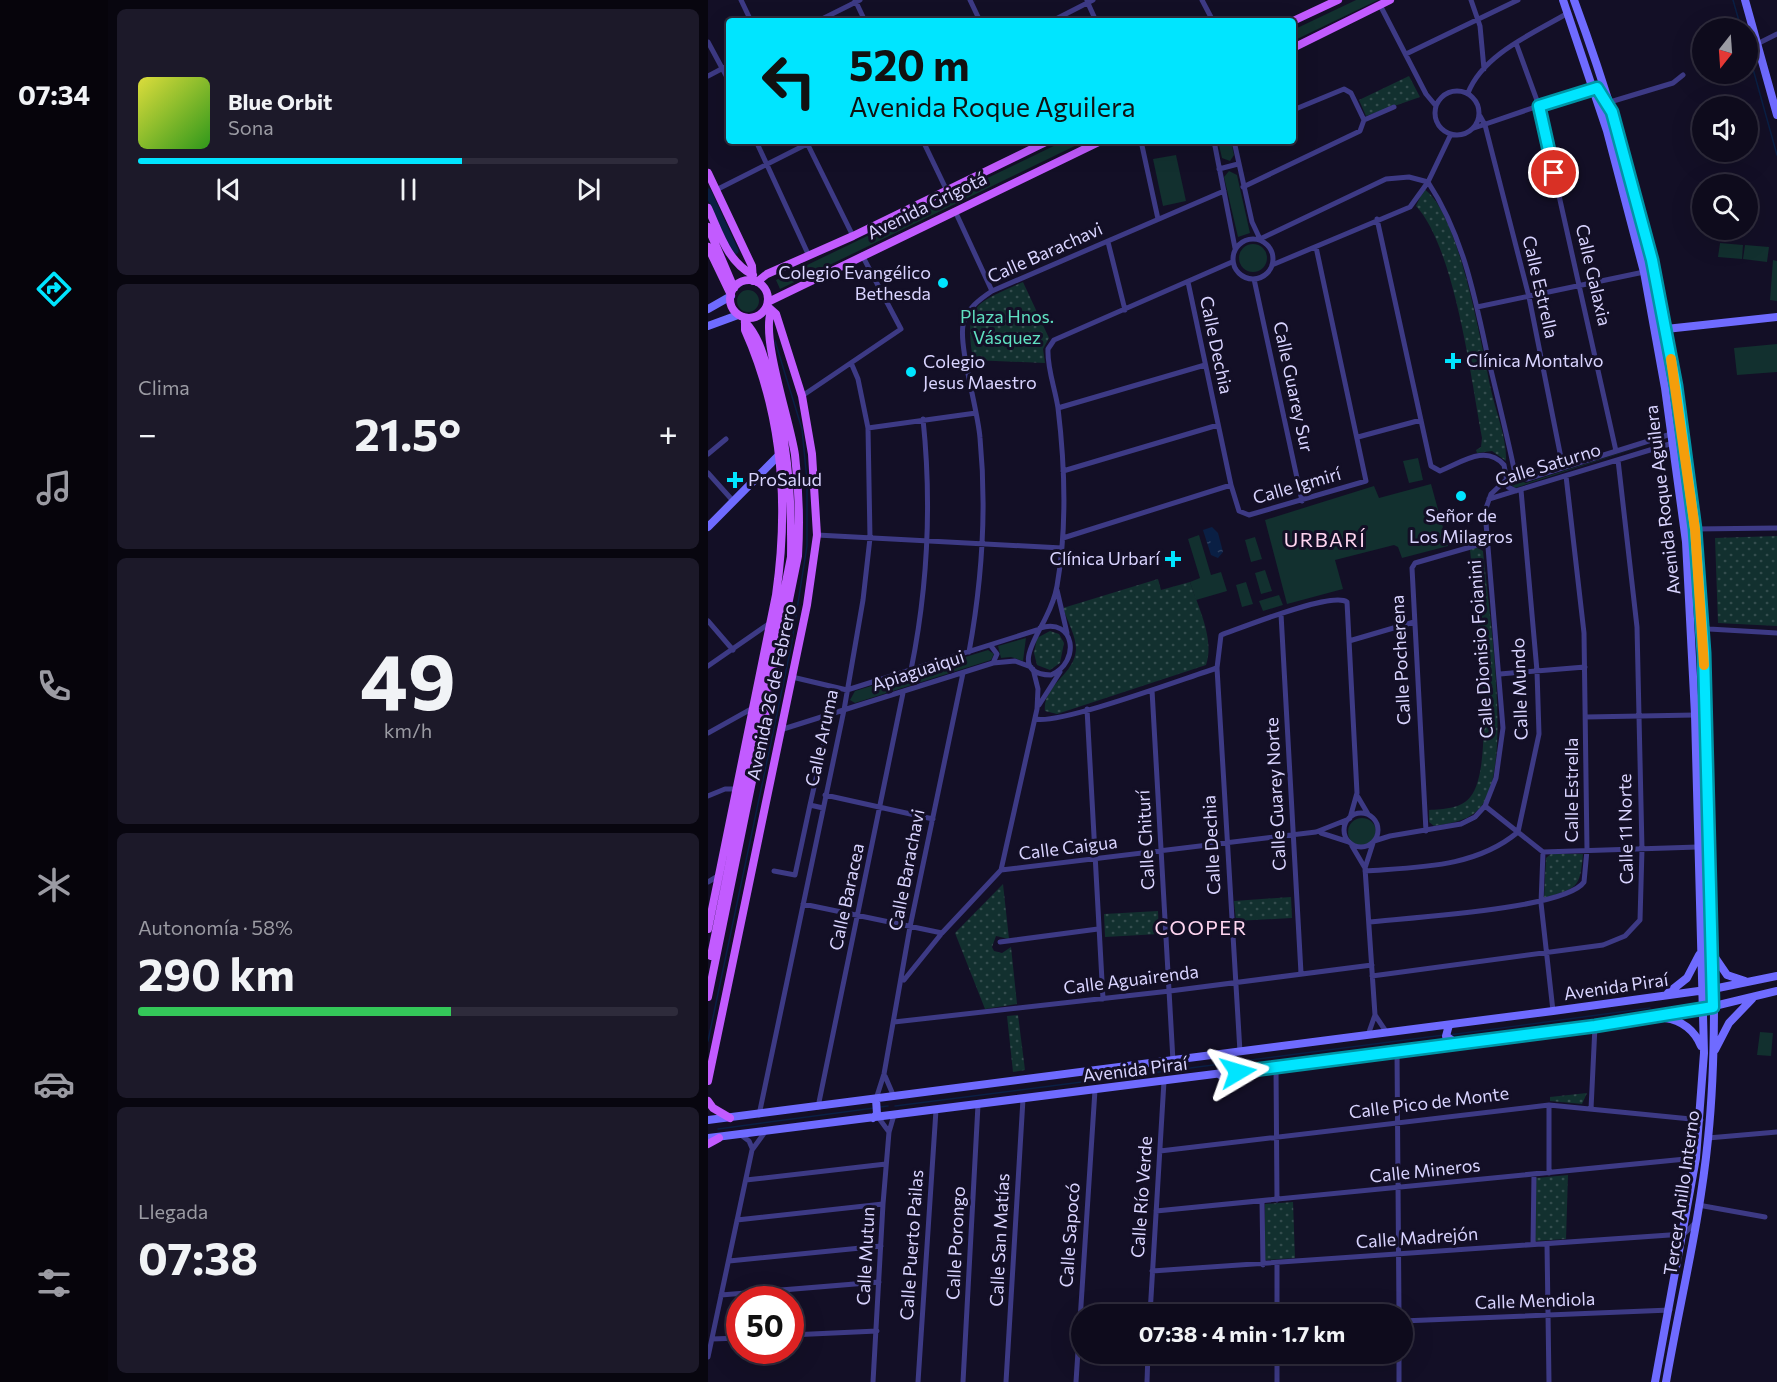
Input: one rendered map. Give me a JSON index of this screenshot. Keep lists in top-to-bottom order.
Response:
{
  "streets": {
    "main road": [
      "Avenida Grigotá",
      "Avenida Roque Aguilera",
      "Avenida 26 de Febrero",
      "Avenida Piraí",
      "Tercer Anillo Interno"
    ],
    "street": [
      "Calle Barachavi",
      "Calle Galaxia",
      "Calle Estrella",
      "Calle Dechia",
      "Calle Guarey Sur",
      "Calle Saturno",
      "Calle Igmirí",
      "Calle Dionisio Foianini",
      "Calle Pocherena",
      "Apiaguaiqui",
      "Calle Mundo",
      "Calle Aruma",
      "Calle Guarey Norte",
      "Calle 11 Norte",
      "Calle Chiturí",
      "Calle Caigua",
      "Calle Baracea",
      "Calle Aguairenda",
      "Calle Pico de Monte",
      "Calle Mineros",
      "Calle Río Verde",
      "Calle Sapocó",
      "Calle Madrejón",
      "Calle San Matías",
      "Calle Porongo",
      "Calle Puerto Pailas",
      "Calle Mutun",
      "Calle Mendiola"
    ]
  },
  "crossings": [
    ["Avenida Grigotá", "Avenida 26 de Febrero"],
    ["Calle Barachavi", "Apiaguaiqui"],
    ["Calle Barachavi", "Calle Aguairenda"],
    ["Calle Barachavi", "Avenida Piraí"],
    ["Calle Galaxia", "Calle Saturno"],
    ["Calle Estrella", "Calle Saturno"],
    ["Calle Dechia", "Calle Igmirí"],
    ["Calle Dechia", "Calle Guarey Norte"],
    ["Calle Dechia", "Calle Caigua"],
    ["Calle Dechia", "Calle Aguairenda"],
    ["Calle Dechia", "Avenida Piraí"],
    ["Calle Guarey Sur", "Calle Igmirí"],
    ["Calle Saturno", "Avenida Roque Aguilera"],
    ["Calle Saturno", "Calle Dionisio Foianini"],
    ["Calle Saturno", "Calle Mundo"],
    ["Calle Saturno", "Calle 11 Norte"],
    ["Avenida Roque Aguilera", "Avenida Piraí"],
    ["Avenida Roque Aguilera", "Tercer Anillo Interno"],
    ["Calle Dionisio Foianini", "Calle Pocherena"],
    ["Apiaguaiqui", "Avenida 26 de Febrero"],
    ["Apiaguaiqui", "Calle Aruma"],
    ["Apiaguaiqui", "Calle Baracea"],
    ["Calle Aruma", "Avenida Piraí"],
    ["Calle Guarey Norte", "Calle Caigua"],
    ["Calle Guarey Norte", "Calle Aguairenda"],
    ["Calle Chiturí", "Calle Caigua"],
    ["Calle Chiturí", "Calle Aguairenda"],
    ["Calle Chiturí", "Avenida Piraí"],
    ["Calle Baracea", "Avenida Piraí"],
    ["Avenida Piraí", "Tercer Anillo Interno"],
    ["Avenida Piraí", "Calle Río Verde"],
    ["Avenida Piraí", "Calle Sapocó"],
    ["Avenida Piraí", "Calle San Matías"],
    ["Avenida Piraí", "Calle Porongo"],
    ["Avenida Piraí", "Calle Puerto Pailas"],
    ["Avenida Piraí", "Calle Mutun"],
    ["Calle Pico de Monte", "Tercer Anillo Interno"],
    ["Calle Pico de Monte", "Calle Río Verde"],
    ["Calle Mineros", "Tercer Anillo Interno"],
    ["Calle Mineros", "Calle Río Verde"],
    ["Tercer Anillo Interno", "Calle Madrejón"],
    ["Tercer Anillo Interno", "Calle Mendiola"],
    ["Calle Río Verde", "Calle Madrejón"]
  ],
  "districts": ["URBARÍ", "COOPER"],
  "parks": ["Plaza Hnos. Vásquez"],
  "places": {
    "other": ["Colegio Evangélico Bethesda", "Colegio Jesus Maestro", "Señor de Los Milagros"],
    "health": ["Clínica Montalvo", "ProSalud", "Clínica Urbarí"]
  },
  "north": "bottom",
  "page": {
    "tabs": "07:34",
    "turn": ["520 m", "Avenida Roque Aguilera"],
    "song": ["Blue Orbit", "Sona"],
    "tile": [
      "Clima",
      ["49", "km/h"],
      ["Autonomía · 58%", "290 km"],
      ["Llegada", "07:38"]
    ],
    "heat": ["−", "21.5°", "+"],
    "limit": "50",
    "trip": "07:38 · 4 min · 1.7 km"
  }
}
